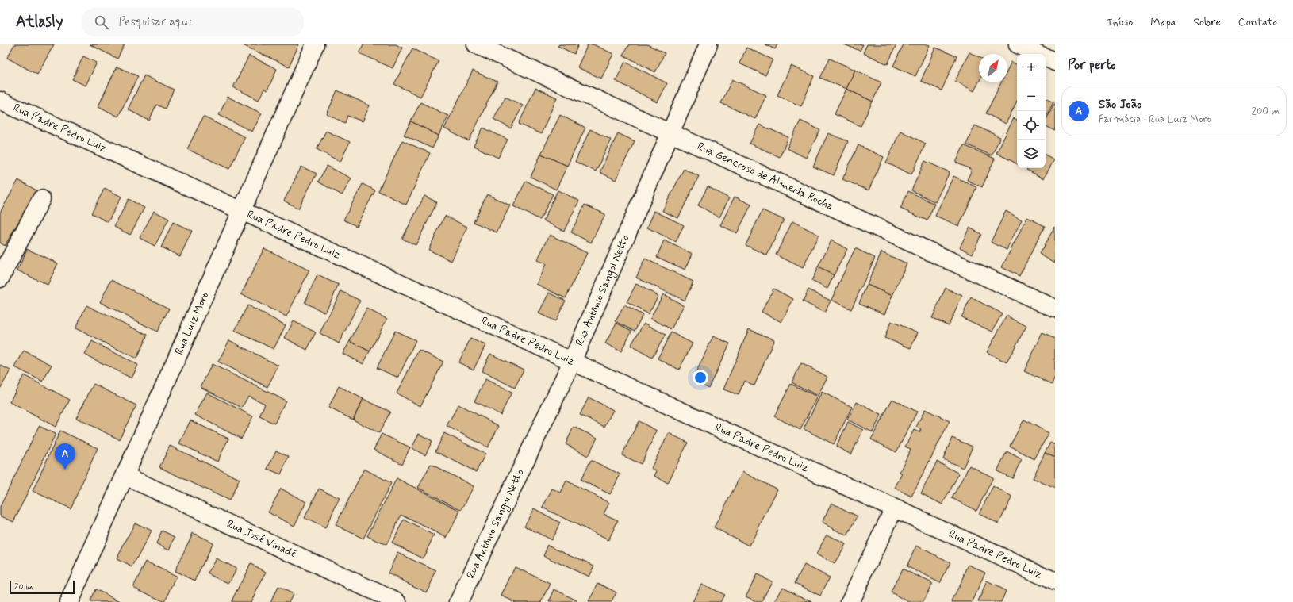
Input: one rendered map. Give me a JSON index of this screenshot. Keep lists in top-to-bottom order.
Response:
{
  "streets": {
    "street": [
      "Rua Padre Pedro Luiz",
      "Rua Generoso de Almeida Rocha",
      "Rua Antônio Sangoi Netto",
      "Rua Luiz Moro",
      "Rua José Vinadé"
    ]
  },
  "crossings": [
    ["Rua Padre Pedro Luiz", "Rua Antônio Sangoi Netto"],
    ["Rua Padre Pedro Luiz", "Rua Luiz Moro"],
    ["Rua Generoso de Almeida Rocha", "Rua Antônio Sangoi Netto"],
    ["Rua Luiz Moro", "Rua José Vinadé"]
  ],
  "scale_bar": "20 m",
  "north": "top right",
  "page": {
    "header": "Atlasly",
    "search": "Pesquisar aqui",
    "nav": [
      "Início",
      "Mapa",
      "Sobre",
      "Contato"
    ],
    "heading": "Por perto",
    "map_buttons": ["+", "−"],
    "list": [
      {
        "mark": "A",
        "name": "São João",
        "note": "Farmácia · Rua Luiz Moro",
        "value": "200 m"
      }
    ],
    "pins": "A",
    "scale": "20 m"
  }
}
